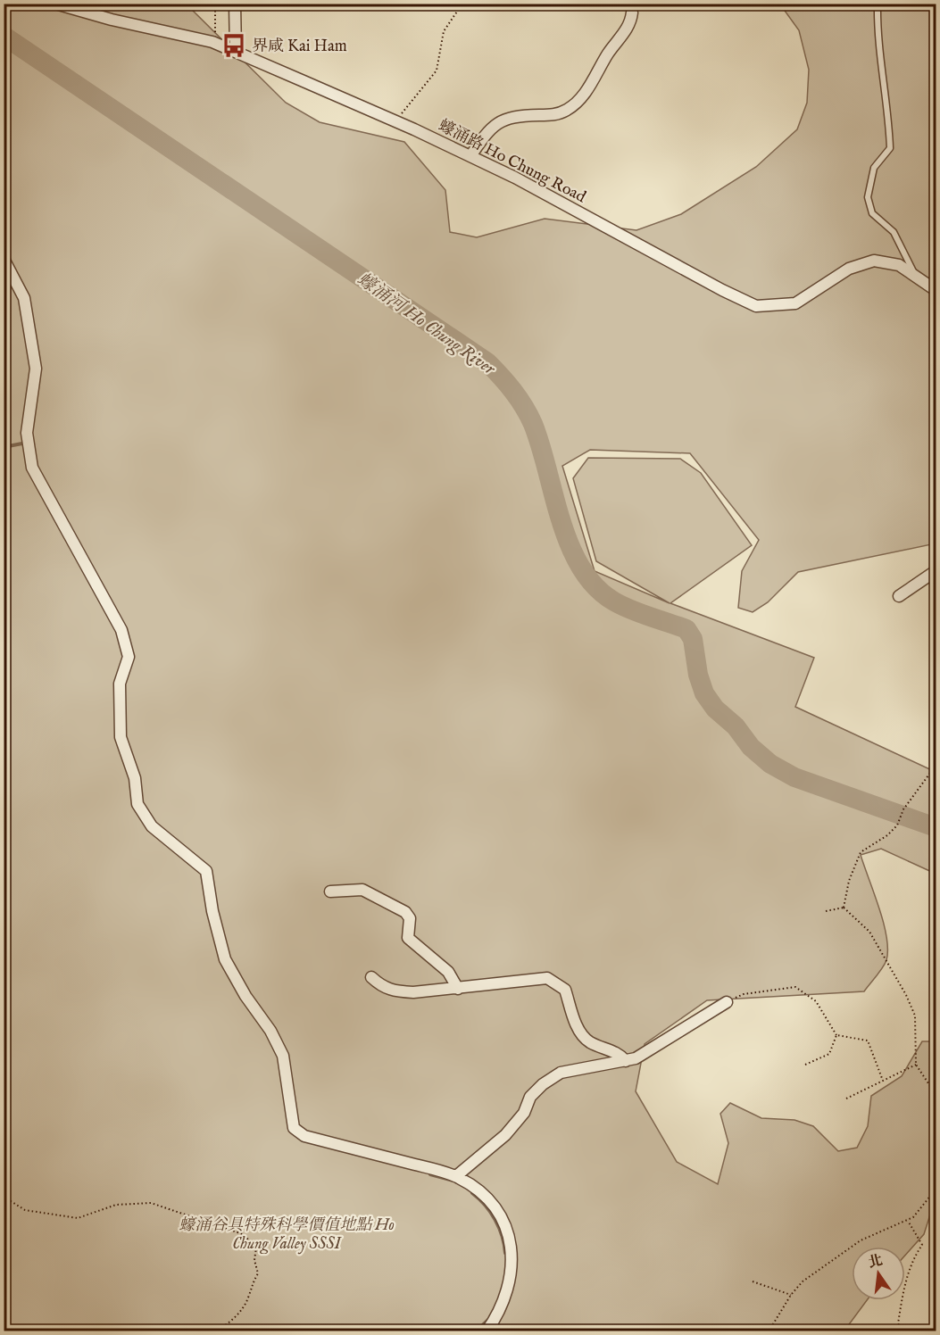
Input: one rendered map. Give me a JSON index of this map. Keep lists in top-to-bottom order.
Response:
{
  "streets": {
    "street": ["蠔涌路 Ho Chung Road"]
  },
  "water": ["蠔涌河 Ho Chung River"],
  "parks": ["蠔涌谷具特殊科學價值地點 Ho Chung Valley SSSI"],
  "places": {
    "bus stop": ["界咸 Kai Ham"]
  },
  "north": "top"
}
